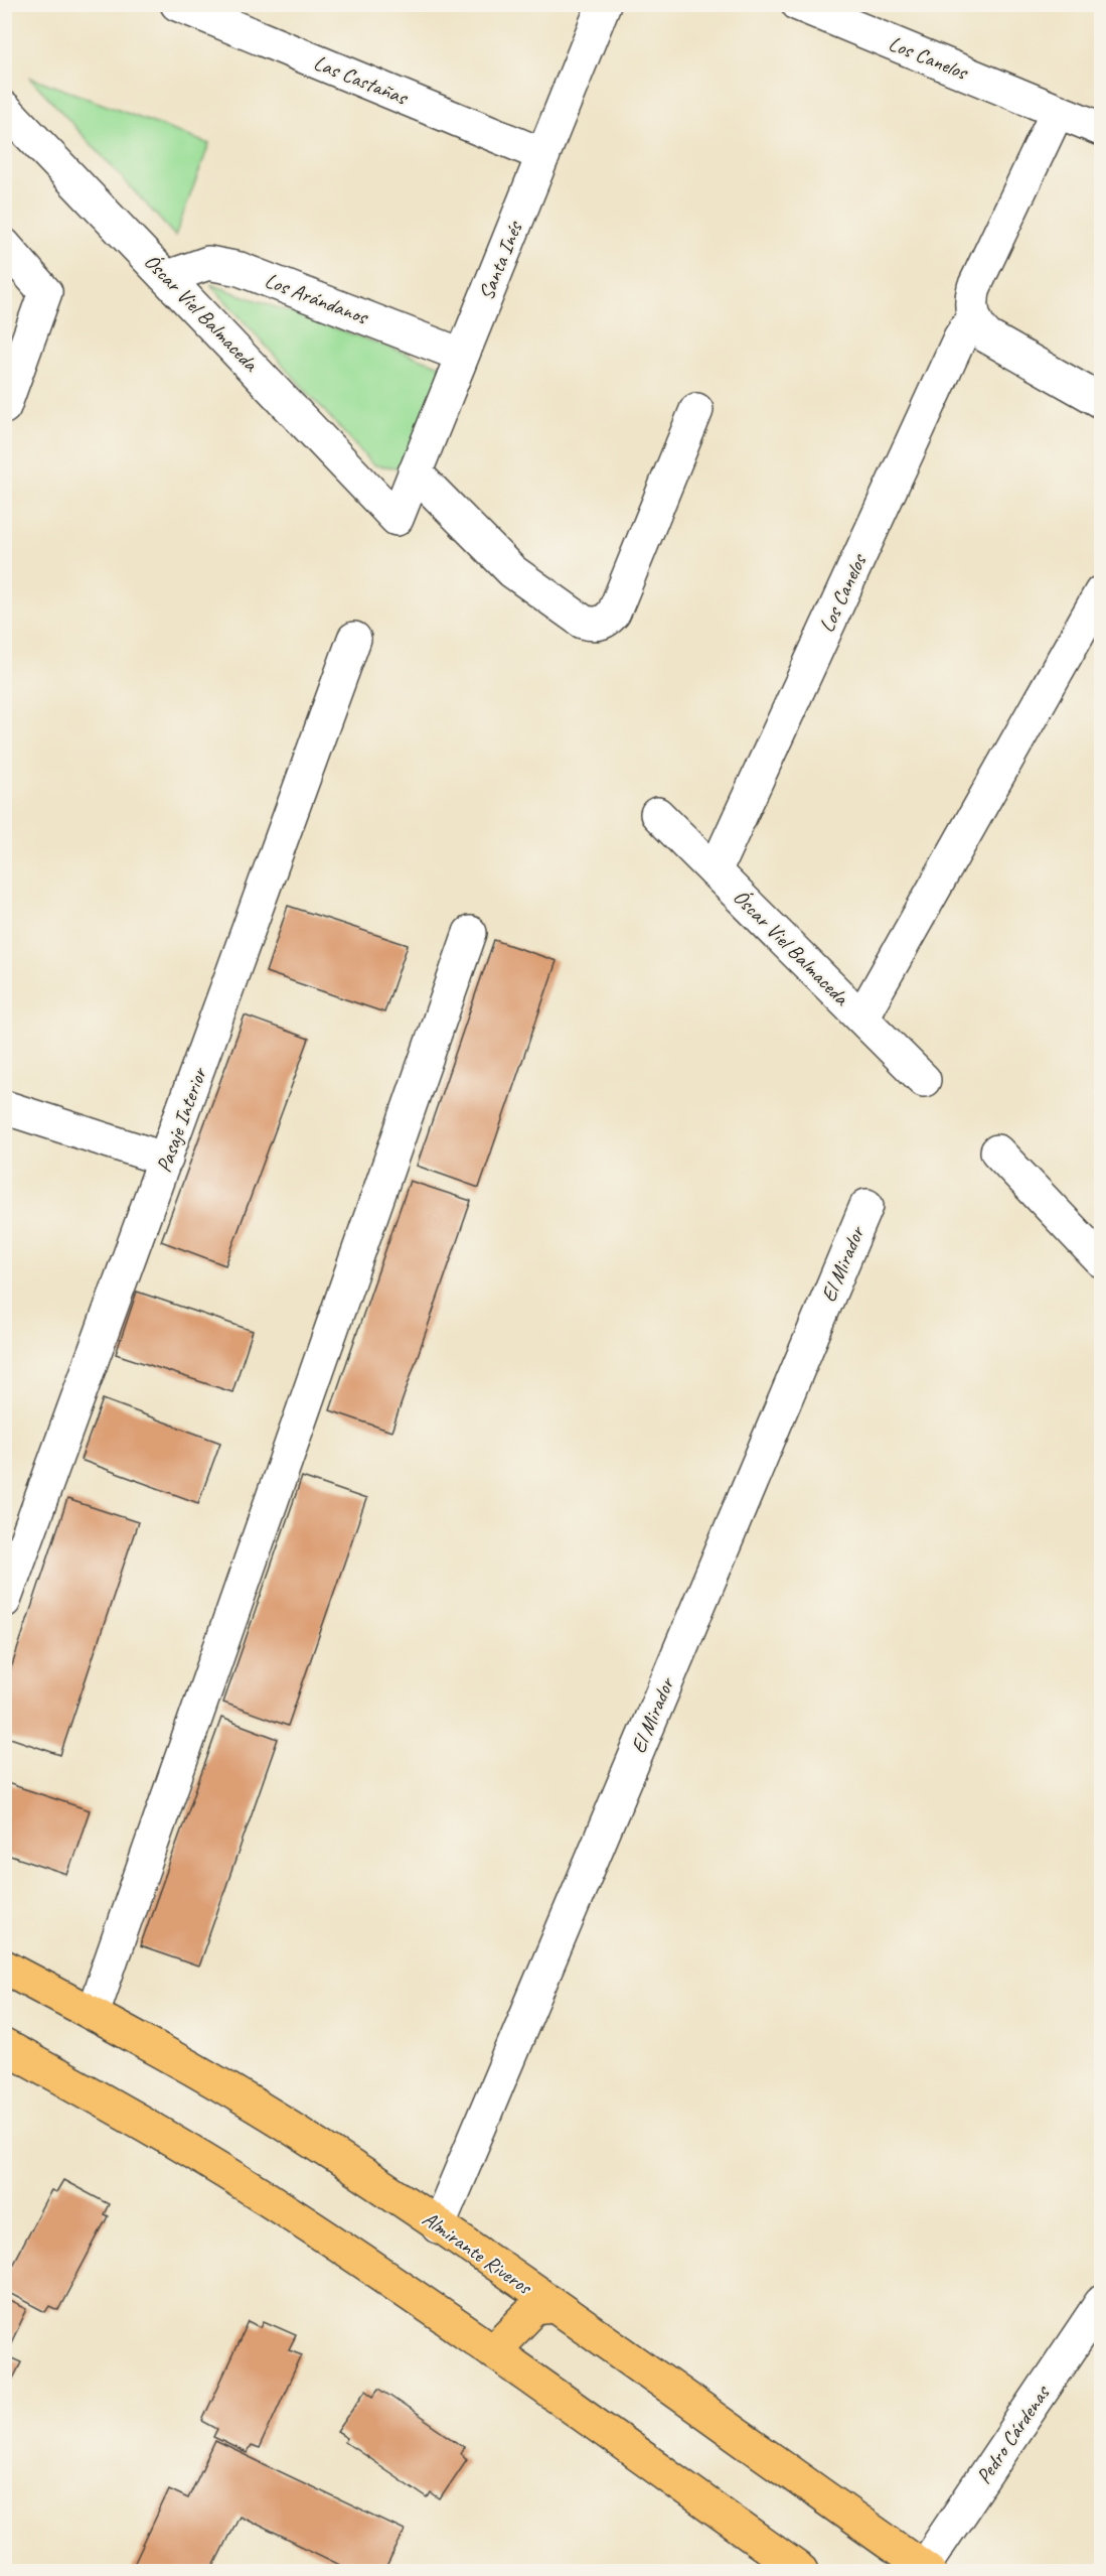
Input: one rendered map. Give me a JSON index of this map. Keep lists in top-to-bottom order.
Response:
{
  "streets": {
    "main road": ["Almirante Riveros"],
    "street": [
      "Los Canelos",
      "Las Castañas",
      "Santa Inés",
      "Los Arándanos",
      "Óscar Viel Balmaceda",
      "Pasaje Interior",
      "El Mirador",
      "Pedro Cárdenas"
    ]
  },
  "crossings": [
    ["Los Canelos", "Óscar Viel Balmaceda"],
    ["Las Castañas", "Santa Inés"],
    ["Santa Inés", "Los Arándanos"],
    ["Santa Inés", "Óscar Viel Balmaceda"],
    ["Los Arándanos", "Óscar Viel Balmaceda"],
    ["El Mirador", "Almirante Riveros"],
    ["Almirante Riveros", "Pedro Cárdenas"]
  ]
}
